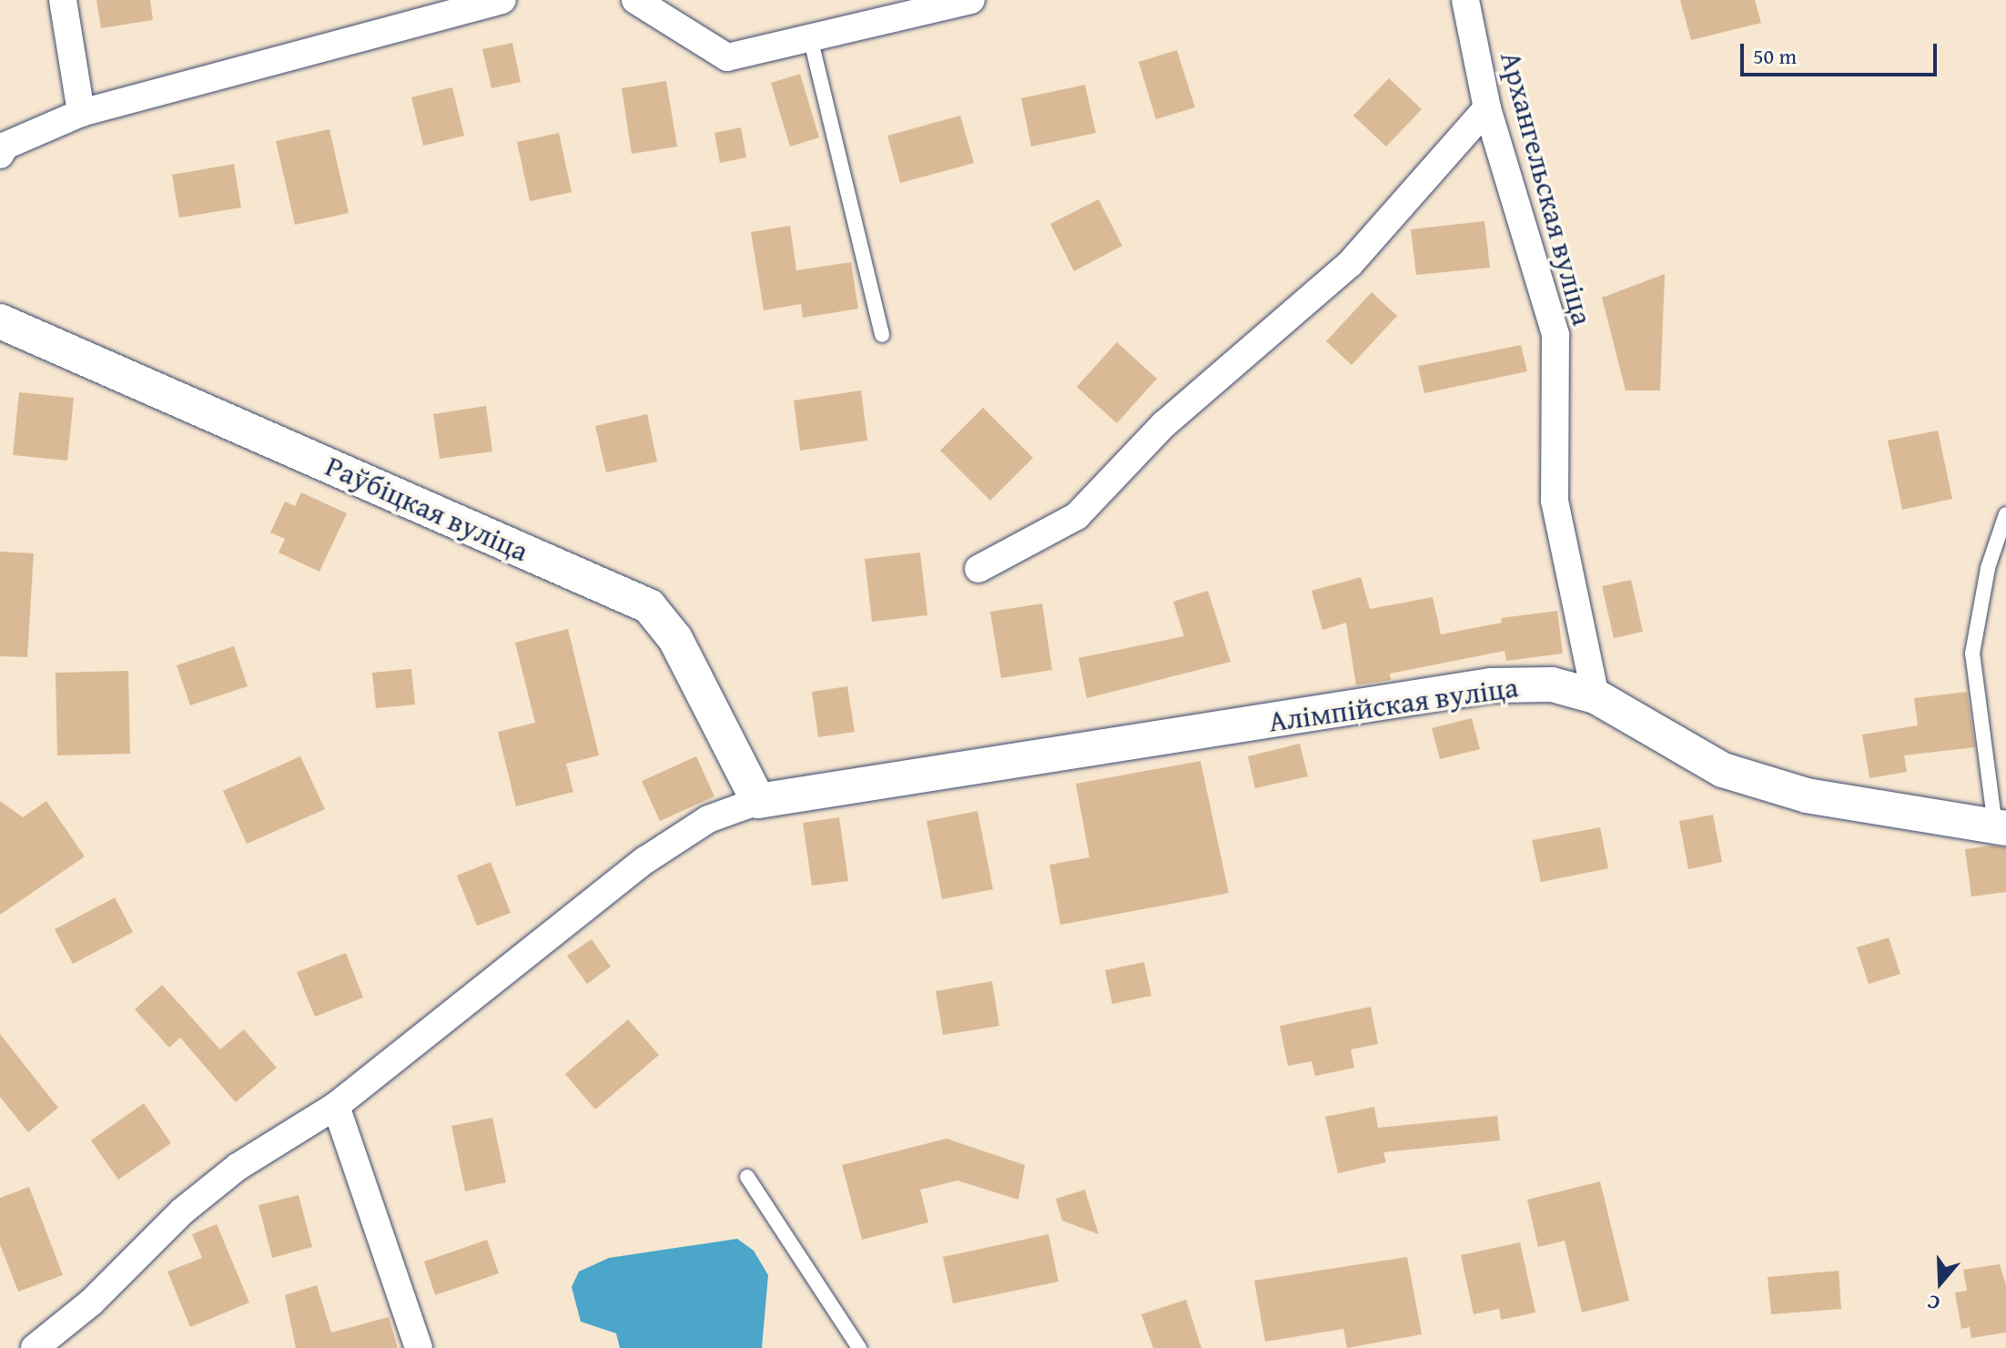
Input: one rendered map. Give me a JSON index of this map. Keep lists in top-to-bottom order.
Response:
{
  "streets": {
    "street": ["Архангельская вуліца", "Раўбіцкая вуліца", "Алімпійская вуліца"]
  },
  "crossings": [
    ["Архангельская вуліца", "Алімпійская вуліца"],
    ["Раўбіцкая вуліца", "Алімпійская вуліца"]
  ],
  "scale_bar": "50 m",
  "north": "bottom"
}
